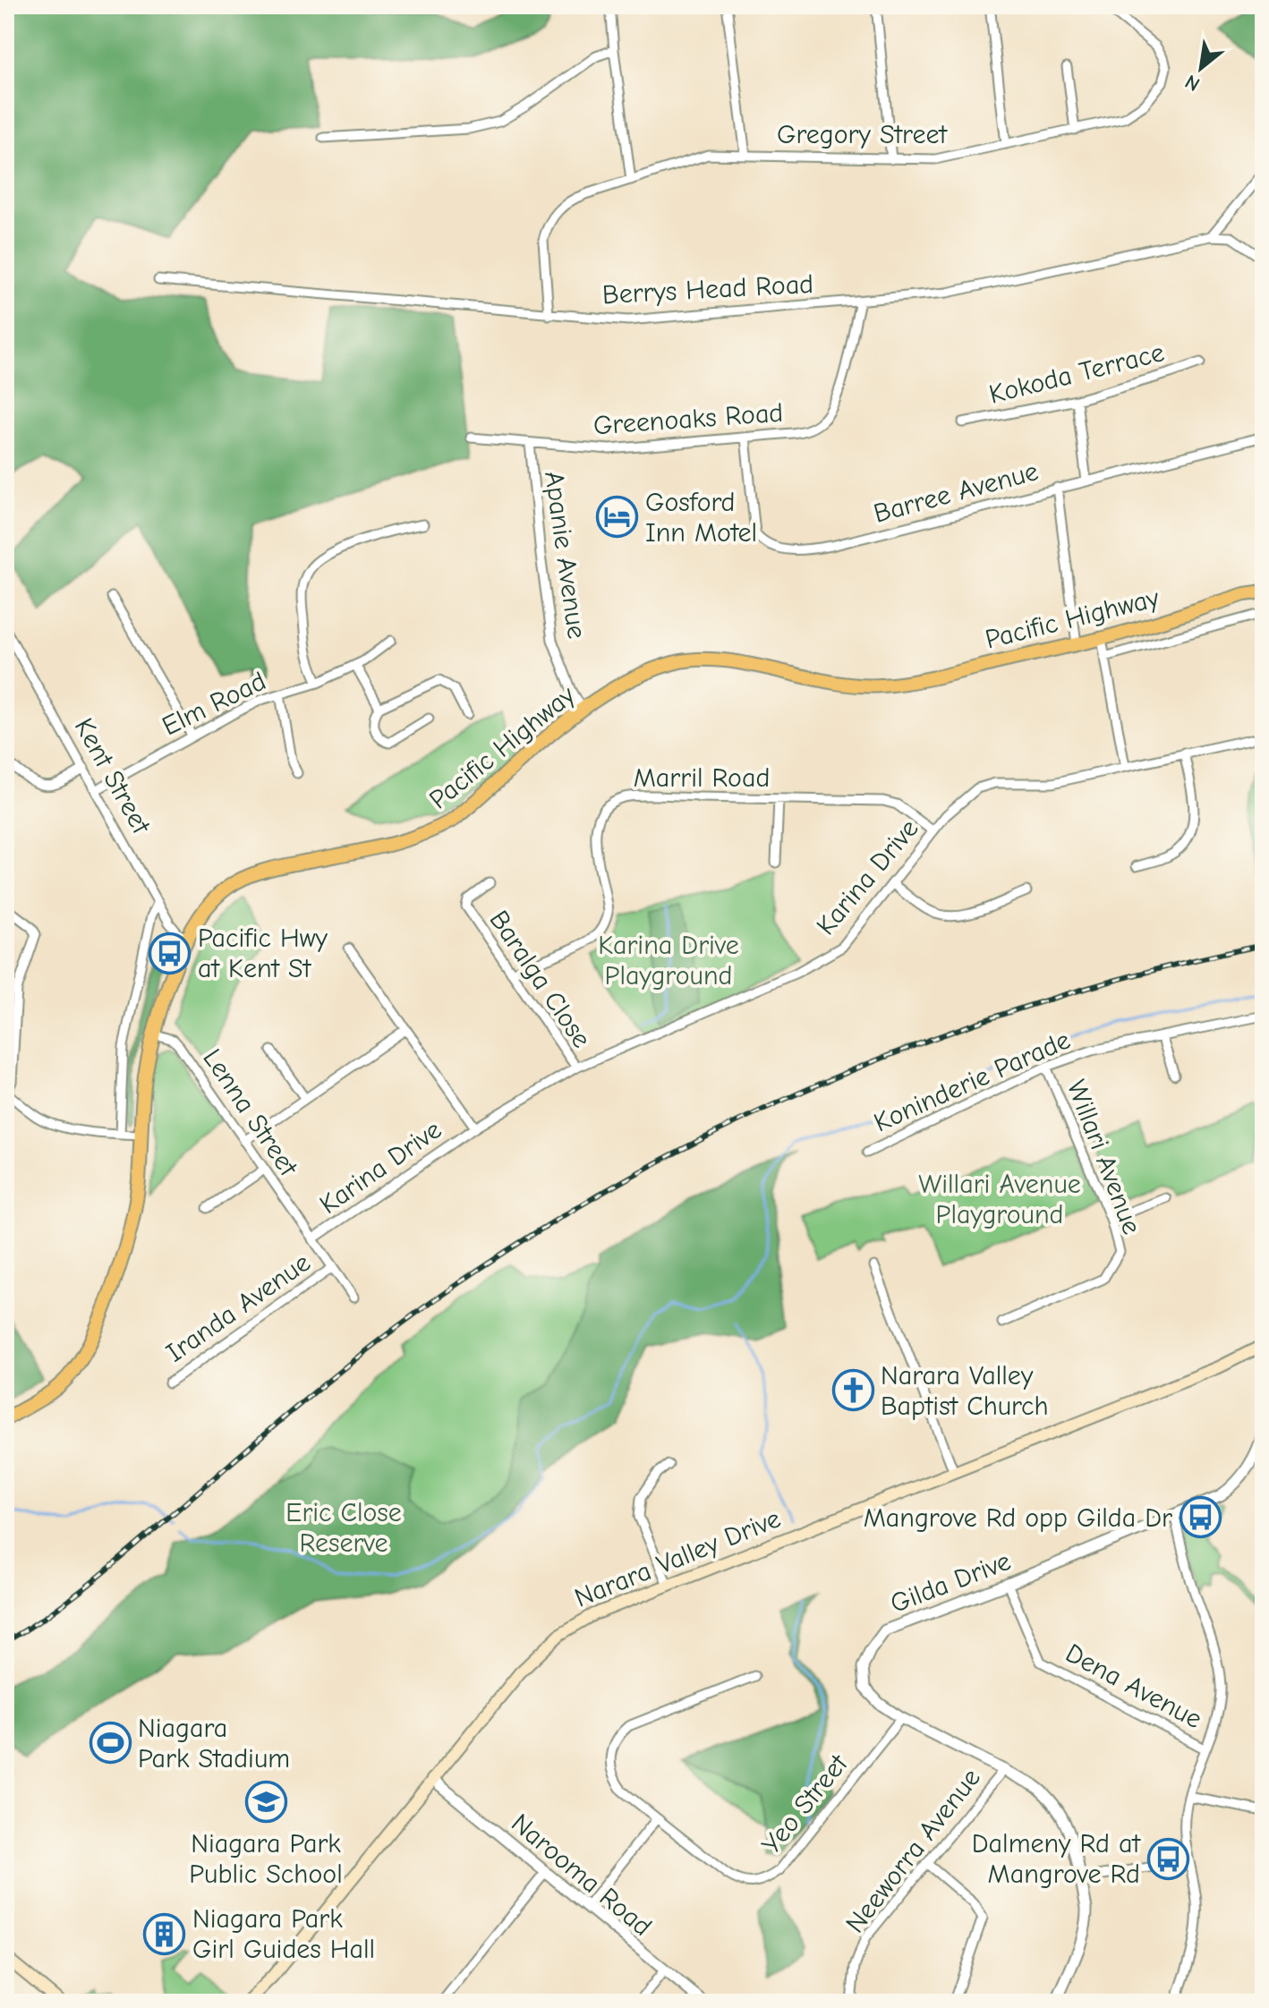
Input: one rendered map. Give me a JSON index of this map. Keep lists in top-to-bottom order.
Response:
{
  "streets": {
    "main road": ["Pacific Highway", "Narara Valley Drive"],
    "street": [
      "Gregory Street",
      "Berrys Head Road",
      "Kokoda Terrace",
      "Greenoaks Road",
      "Barree Avenue",
      "Apanie Avenue",
      "Elm Road",
      "Kent Street",
      "Marril Road",
      "Karina Drive",
      "Baralga Close",
      "Koninderie Parade",
      "Lenna Street",
      "Willari Avenue",
      "Iranda Avenue",
      "Gilda Drive",
      "Dena Avenue",
      "Yeo Street",
      "Neeworra Avenue",
      "Narooma Road"
    ]
  },
  "crossings": [
    ["Gregory Street", "Berrys Head Road"],
    ["Berrys Head Road", "Greenoaks Road"],
    ["Greenoaks Road", "Barree Avenue"],
    ["Greenoaks Road", "Apanie Avenue"],
    ["Apanie Avenue", "Pacific Highway"],
    ["Pacific Highway", "Kent Street"],
    ["Pacific Highway", "Lenna Street"],
    ["Elm Road", "Kent Street"],
    ["Marril Road", "Karina Drive"],
    ["Marril Road", "Baralga Close"],
    ["Karina Drive", "Baralga Close"],
    ["Karina Drive", "Lenna Street"],
    ["Koninderie Parade", "Willari Avenue"],
    ["Lenna Street", "Iranda Avenue"],
    ["Narara Valley Drive", "Narooma Road"],
    ["Gilda Drive", "Dena Avenue"],
    ["Gilda Drive", "Yeo Street"],
    ["Gilda Drive", "Neeworra Avenue"]
  ],
  "parks": ["Karina Drive Playground", "Willari Avenue Playground", "Eric Close Reserve"],
  "places": {
    "hotel": ["Gosford Inn Motel"],
    "bus stop": ["Pacific Hwy at Kent St", "Mangrove Rd opp Gilda Dr", "Dalmeny Rd at Mangrove Rd"],
    "church": ["Narara Valley Baptist Church"],
    "sports": ["Niagara Park Stadium"],
    "school or university": ["Niagara Park Public School"],
    "building": ["Niagara Park Girl Guides Hall"]
  },
  "north": "bottom left"
}
